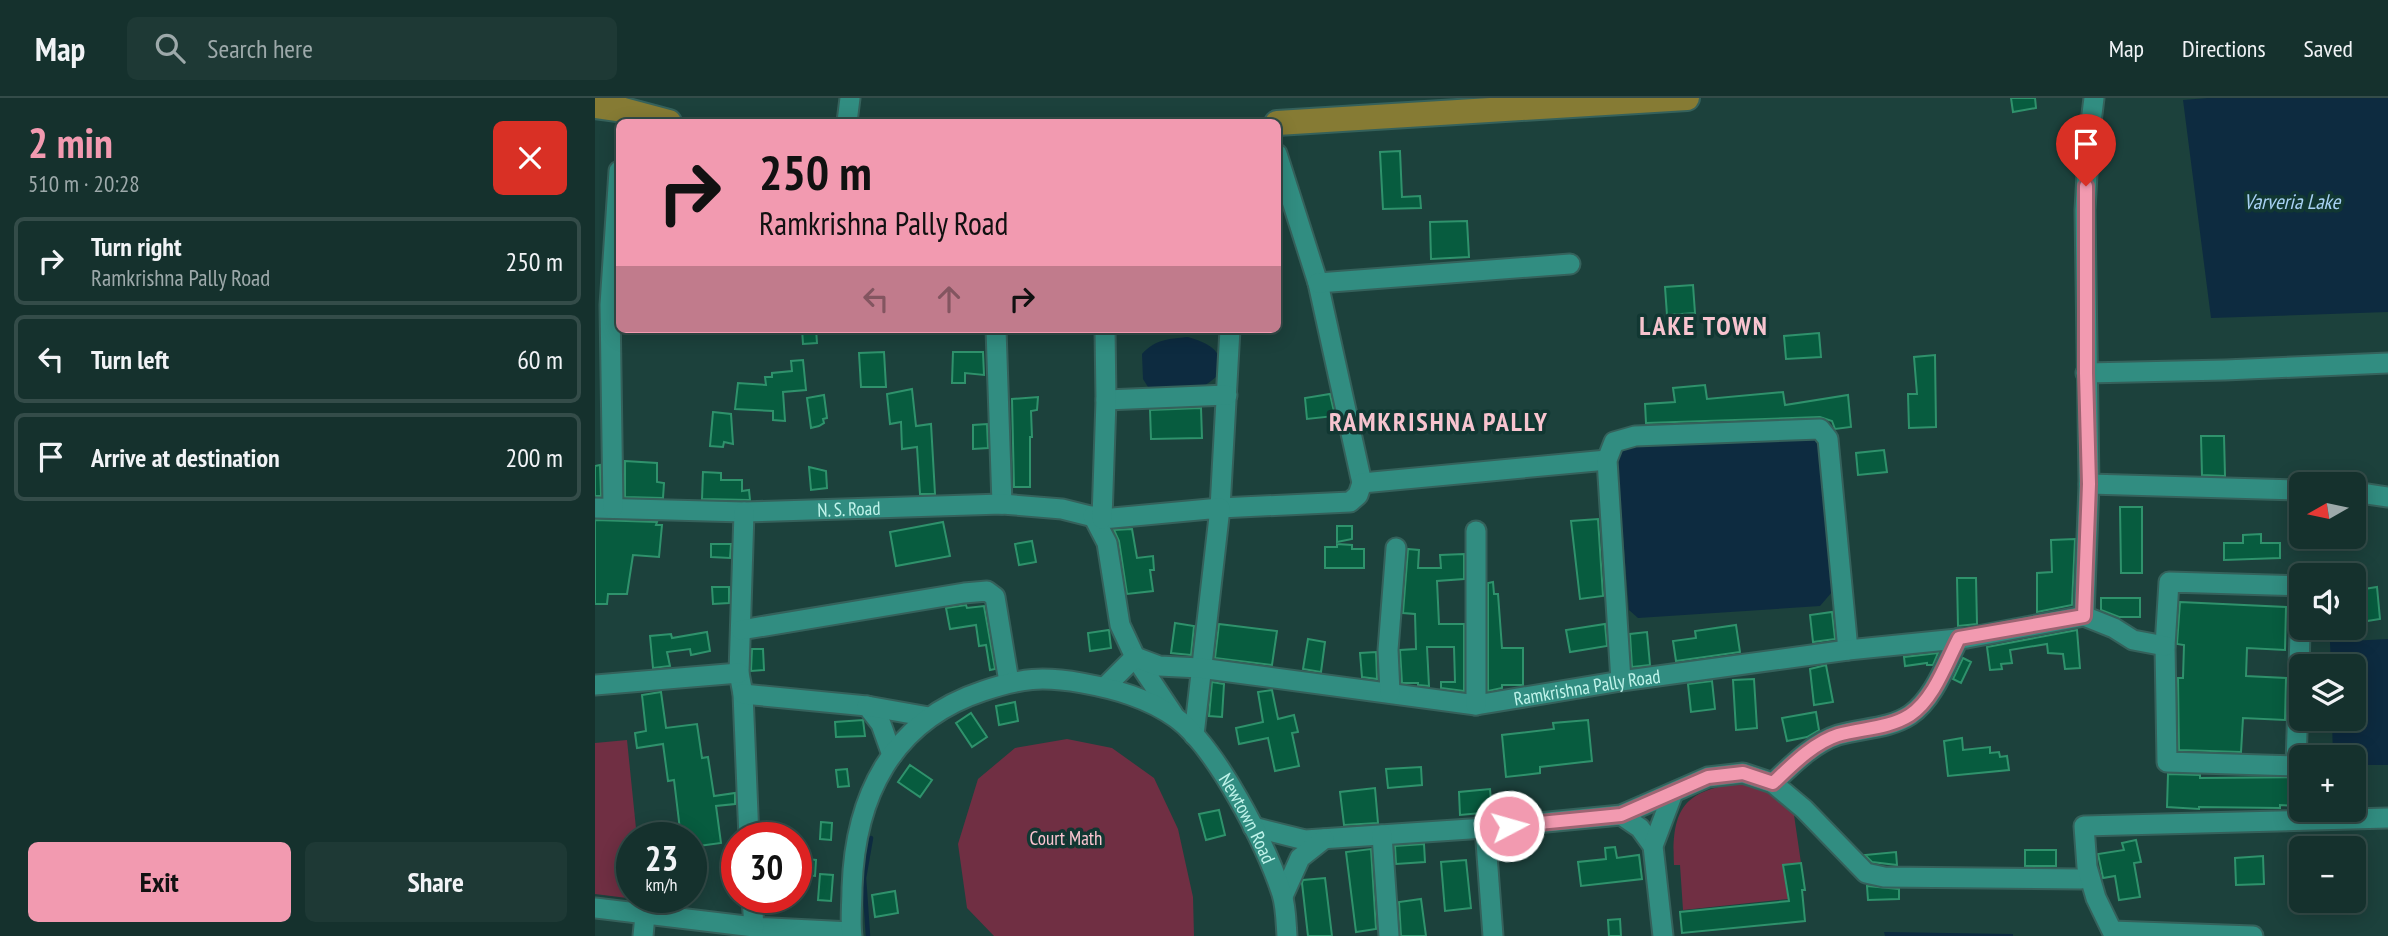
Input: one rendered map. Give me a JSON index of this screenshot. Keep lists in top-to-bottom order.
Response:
{
  "streets": {
    "street": ["N. S. Road", "Ramkrishna Pally Road", "Newtown Road"]
  },
  "districts": ["LAKE TOWN", "RAMKRISHNA PALLY"],
  "water": ["Varveria Lake"],
  "parks": ["Court Math"],
  "north": "left",
  "page": {
    "header": "Map",
    "search": "Search here",
    "nav": ["Map", "Directions", "Saved"],
    "heading": ["2 min", "510 m · 20:28"],
    "turn": ["250 m", "Ramkrishna Pally Road"],
    "list": [
      {
        "name": "Turn right",
        "note": "Ramkrishna Pally Road",
        "value": "250 m"
      },
      {
        "name": "Turn left",
        "value": "60 m"
      },
      {
        "name": "Arrive at destination",
        "value": "200 m"
      }
    ],
    "map_buttons": ["+", "−"],
    "speed": "23 km/h",
    "limit": "30",
    "buttons": ["Exit", "Share"]
  }
}
